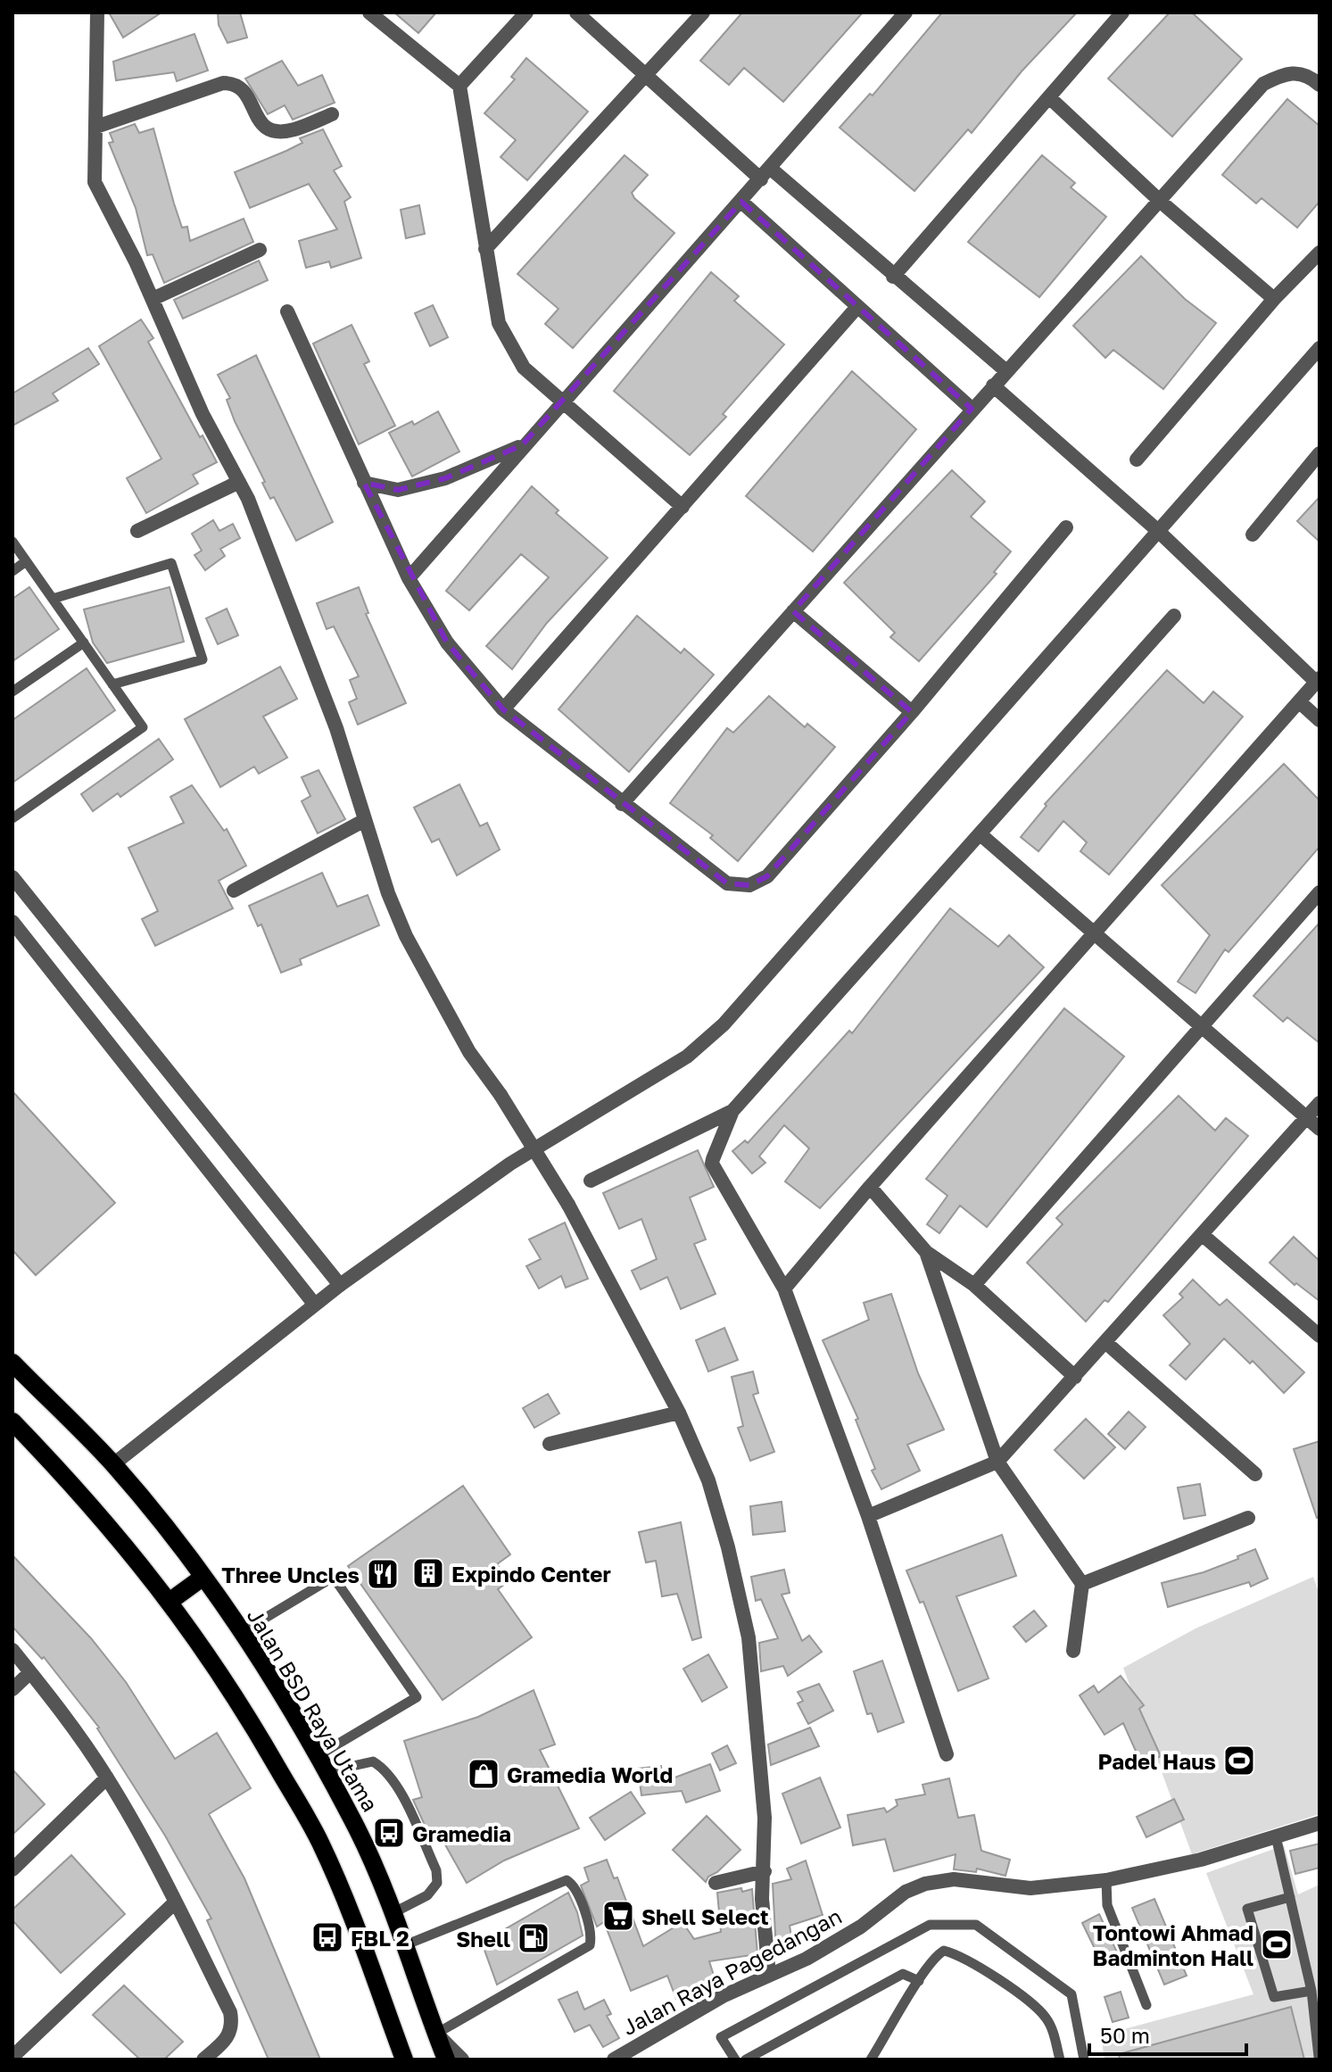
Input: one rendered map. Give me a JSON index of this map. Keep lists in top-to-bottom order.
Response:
{
  "streets": {
    "main road": ["Jalan BSD Raya Utama"],
    "street": ["Jalan Raya Pagedangan"]
  },
  "places": {
    "building": ["Expindo Center"],
    "restaurant": ["Three Uncles"],
    "sports": ["Padel Haus", "Tontowi Ahmad Badminton Hall"],
    "shop": ["Gramedia World"],
    "bus stop": ["Gramedia", "FBL 2"],
    "supermarket": ["Shell Select"],
    "fuel station": ["Shell"]
  },
  "scale_bar": "50 m"
}
